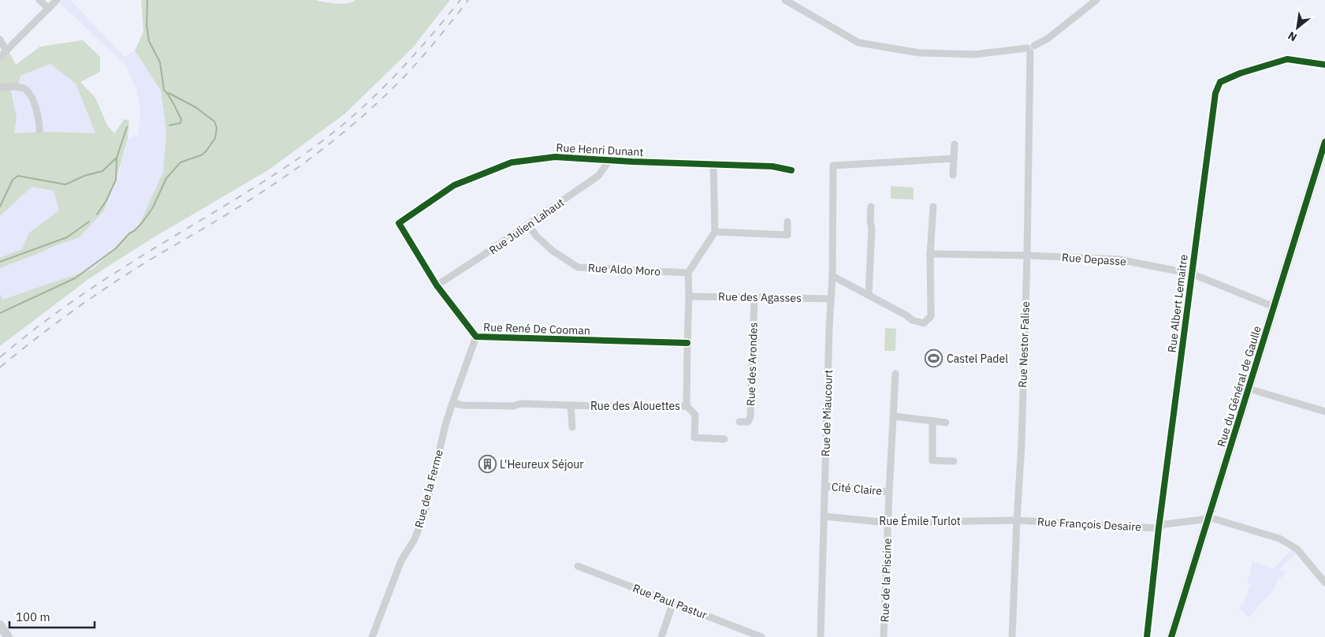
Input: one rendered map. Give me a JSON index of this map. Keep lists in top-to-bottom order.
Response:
{
  "streets": {
    "main road": ["Rue du Général de Gaulle"],
    "street": [
      "Rue Henri Dunant",
      "Rue Julien Lahaut",
      "Rue Depasse",
      "Rue Aldo Moro",
      "Rue des Agasses",
      "Rue Albert Lemaitre",
      "Rue René De Cooman",
      "Rue Nestor Falise",
      "Rue des Arondes",
      "Rue des Alouettes",
      "Rue de Miaucourt",
      "Rue de la Ferme",
      "Cité Claire",
      "Rue Émile Turlot",
      "Rue François Desaire",
      "Rue de la Piscine",
      "Rue Paul Pastur"
    ]
  },
  "crossings": [
    ["Rue Henri Dunant", "Rue Julien Lahaut"],
    ["Rue Henri Dunant", "Rue René De Cooman"],
    ["Rue Julien Lahaut", "Rue Aldo Moro"],
    ["Rue Julien Lahaut", "Rue René De Cooman"],
    ["Rue Depasse", "Rue Albert Lemaitre"],
    ["Rue Depasse", "Rue Nestor Falise"],
    ["Rue Depasse", "Rue du Général de Gaulle"],
    ["Rue Aldo Moro", "Rue des Alouettes"],
    ["Rue des Agasses", "Rue des Arondes"],
    ["Rue des Agasses", "Rue des Alouettes"],
    ["Rue des Agasses", "Rue de Miaucourt"],
    ["Rue Albert Lemaitre", "Rue François Desaire"],
    ["Rue René De Cooman", "Rue des Alouettes"],
    ["Rue René De Cooman", "Rue de la Ferme"],
    ["Rue Nestor Falise", "Rue Émile Turlot"],
    ["Rue Nestor Falise", "Rue François Desaire"],
    ["Rue du Général de Gaulle", "Rue François Desaire"],
    ["Rue des Alouettes", "Rue de la Ferme"],
    ["Rue de Miaucourt", "Cité Claire"],
    ["Rue de Miaucourt", "Rue Émile Turlot"],
    ["Cité Claire", "Rue de la Piscine"],
    ["Rue Émile Turlot", "Rue François Desaire"],
    ["Rue Émile Turlot", "Rue de la Piscine"]
  ],
  "places": {
    "sports": ["Castel Padel"],
    "building": ["L'Heureux Séjour"]
  },
  "scale_bar": "100 m",
  "north": "bottom left"
}
